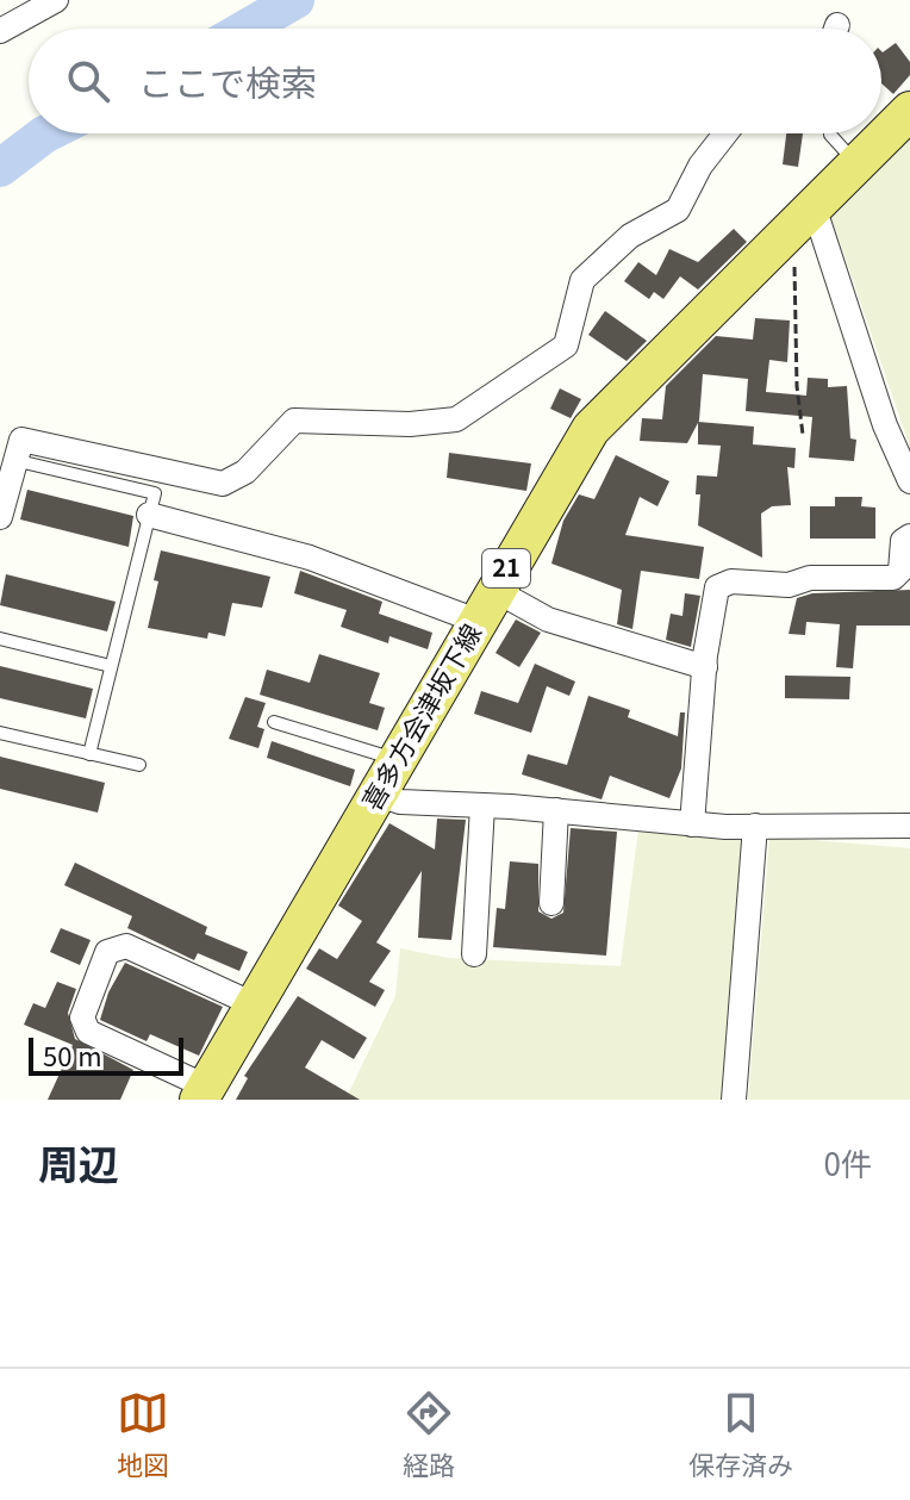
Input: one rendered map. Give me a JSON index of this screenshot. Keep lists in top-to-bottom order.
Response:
{
  "streets": {
    "main road": ["21", "喜多方会津坂下線"]
  },
  "scale_bar": "50 m",
  "page": {
    "search": "ここで検索",
    "scale": "50 m",
    "heading": ["周辺", "0件"],
    "nav": ["地図", "経路", "保存済み"]
  }
}
